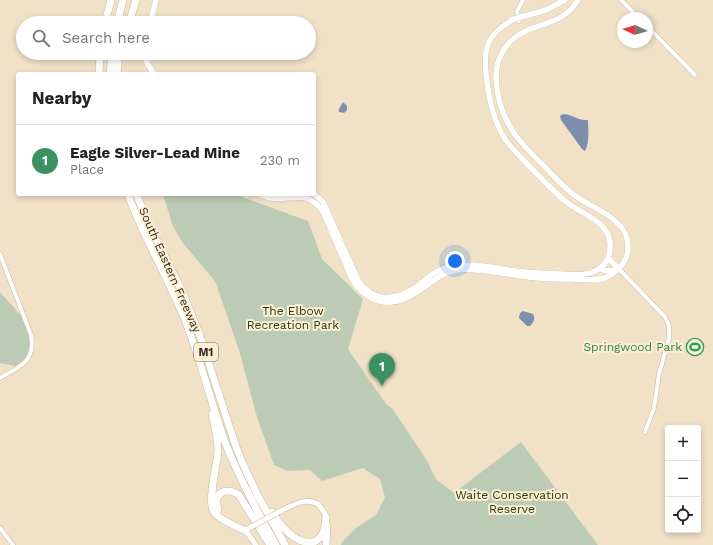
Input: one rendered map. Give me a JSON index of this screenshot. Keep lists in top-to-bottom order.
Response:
{
  "streets": {
    "highway": ["South Eastern Freeway", "M1"]
  },
  "parks": ["The Elbow Recreation Park", "Waite Conservation Reserve"],
  "places": {
    "sports": ["Springwood Park"]
  },
  "north": "left",
  "page": {
    "search": "Search here",
    "heading": "Nearby",
    "list": [
      {
        "mark": "1",
        "name": "Eagle Silver-Lead Mine",
        "note": "Place",
        "value": "230 m"
      }
    ],
    "pins": "1",
    "map_buttons": ["+", "−"]
  }
}
